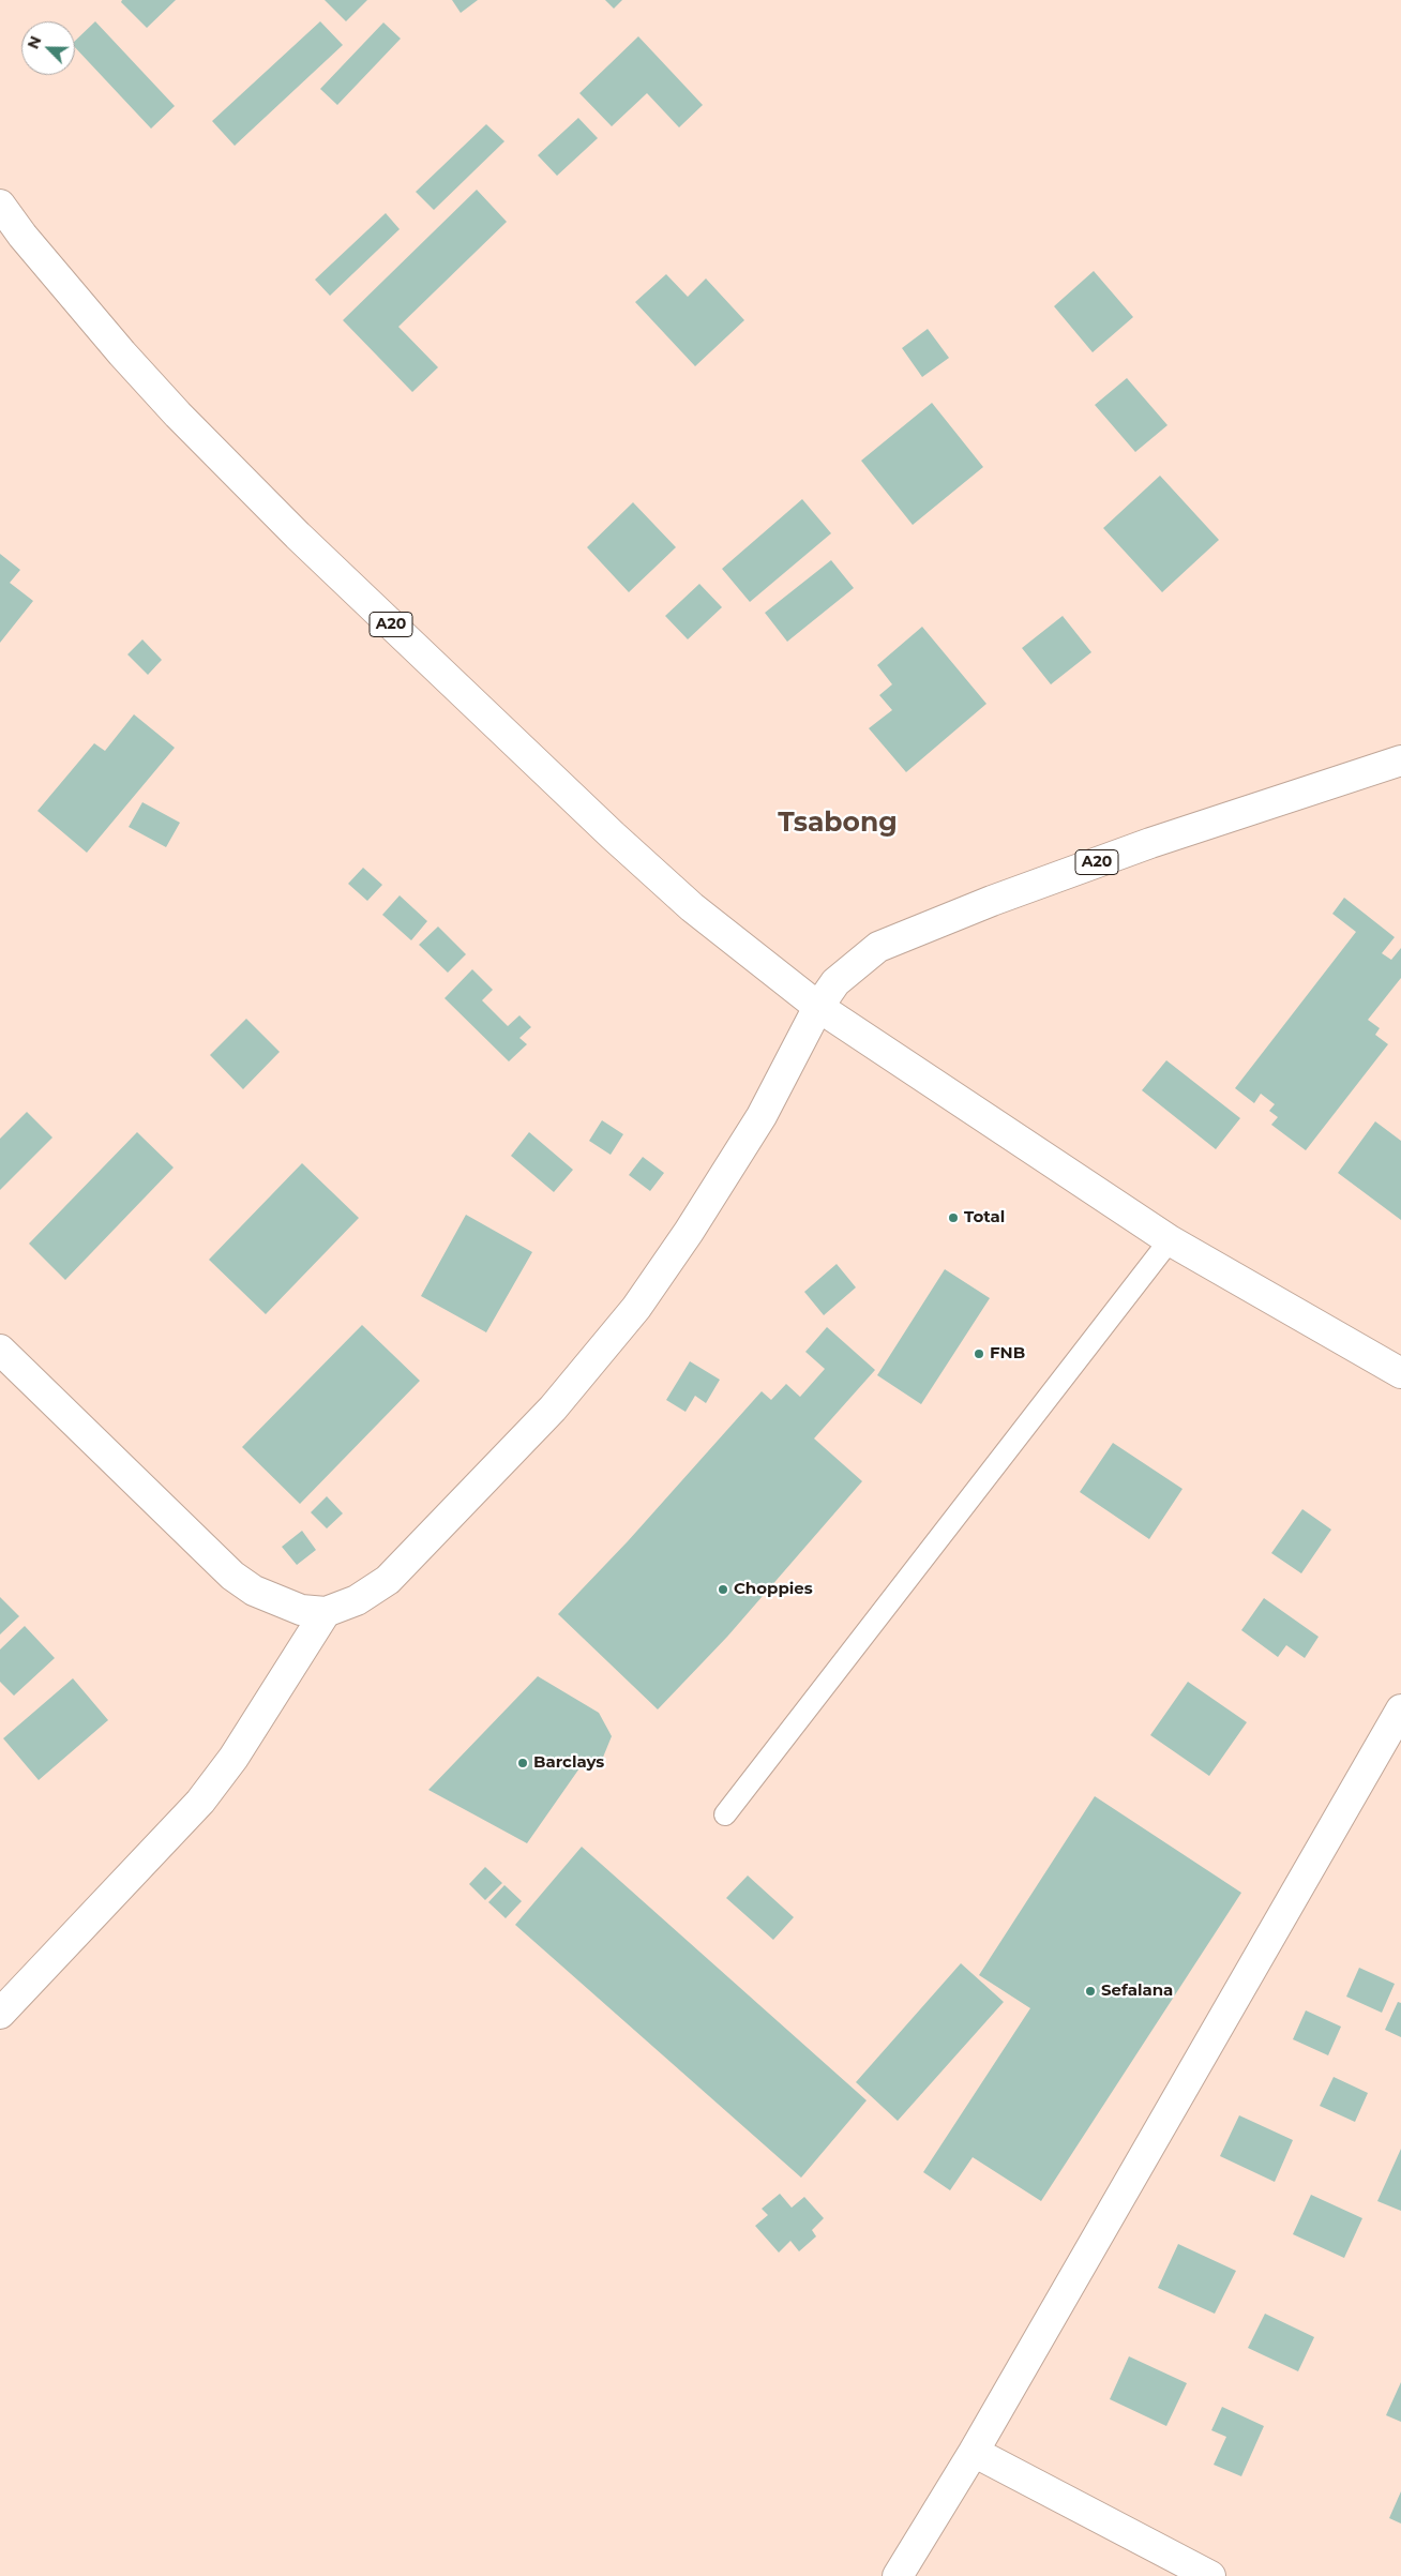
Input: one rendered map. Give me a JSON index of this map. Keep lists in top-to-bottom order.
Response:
{
  "streets": {
    "street": ["A20"]
  },
  "districts": ["Tsabong"],
  "places": [
    "Total",
    "FNB",
    "Choppies",
    "Barclays",
    "Sefalana"
  ],
  "north": "top left"
}
